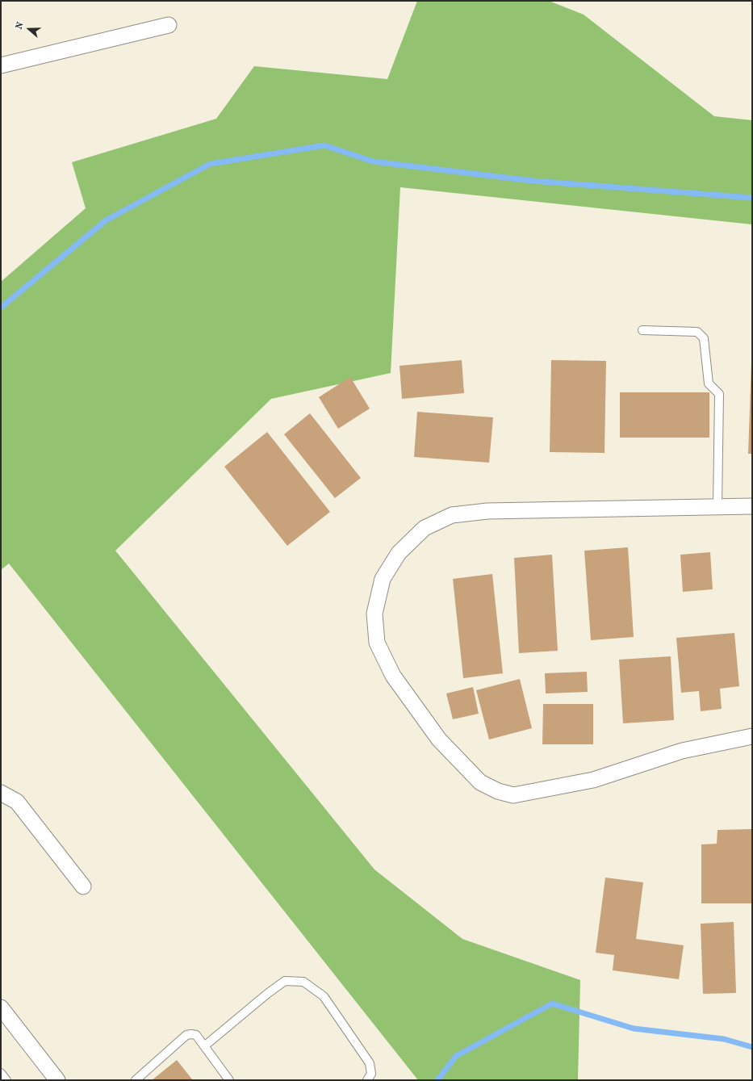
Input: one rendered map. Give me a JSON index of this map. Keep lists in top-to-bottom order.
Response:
{
  "north": "left"
}
